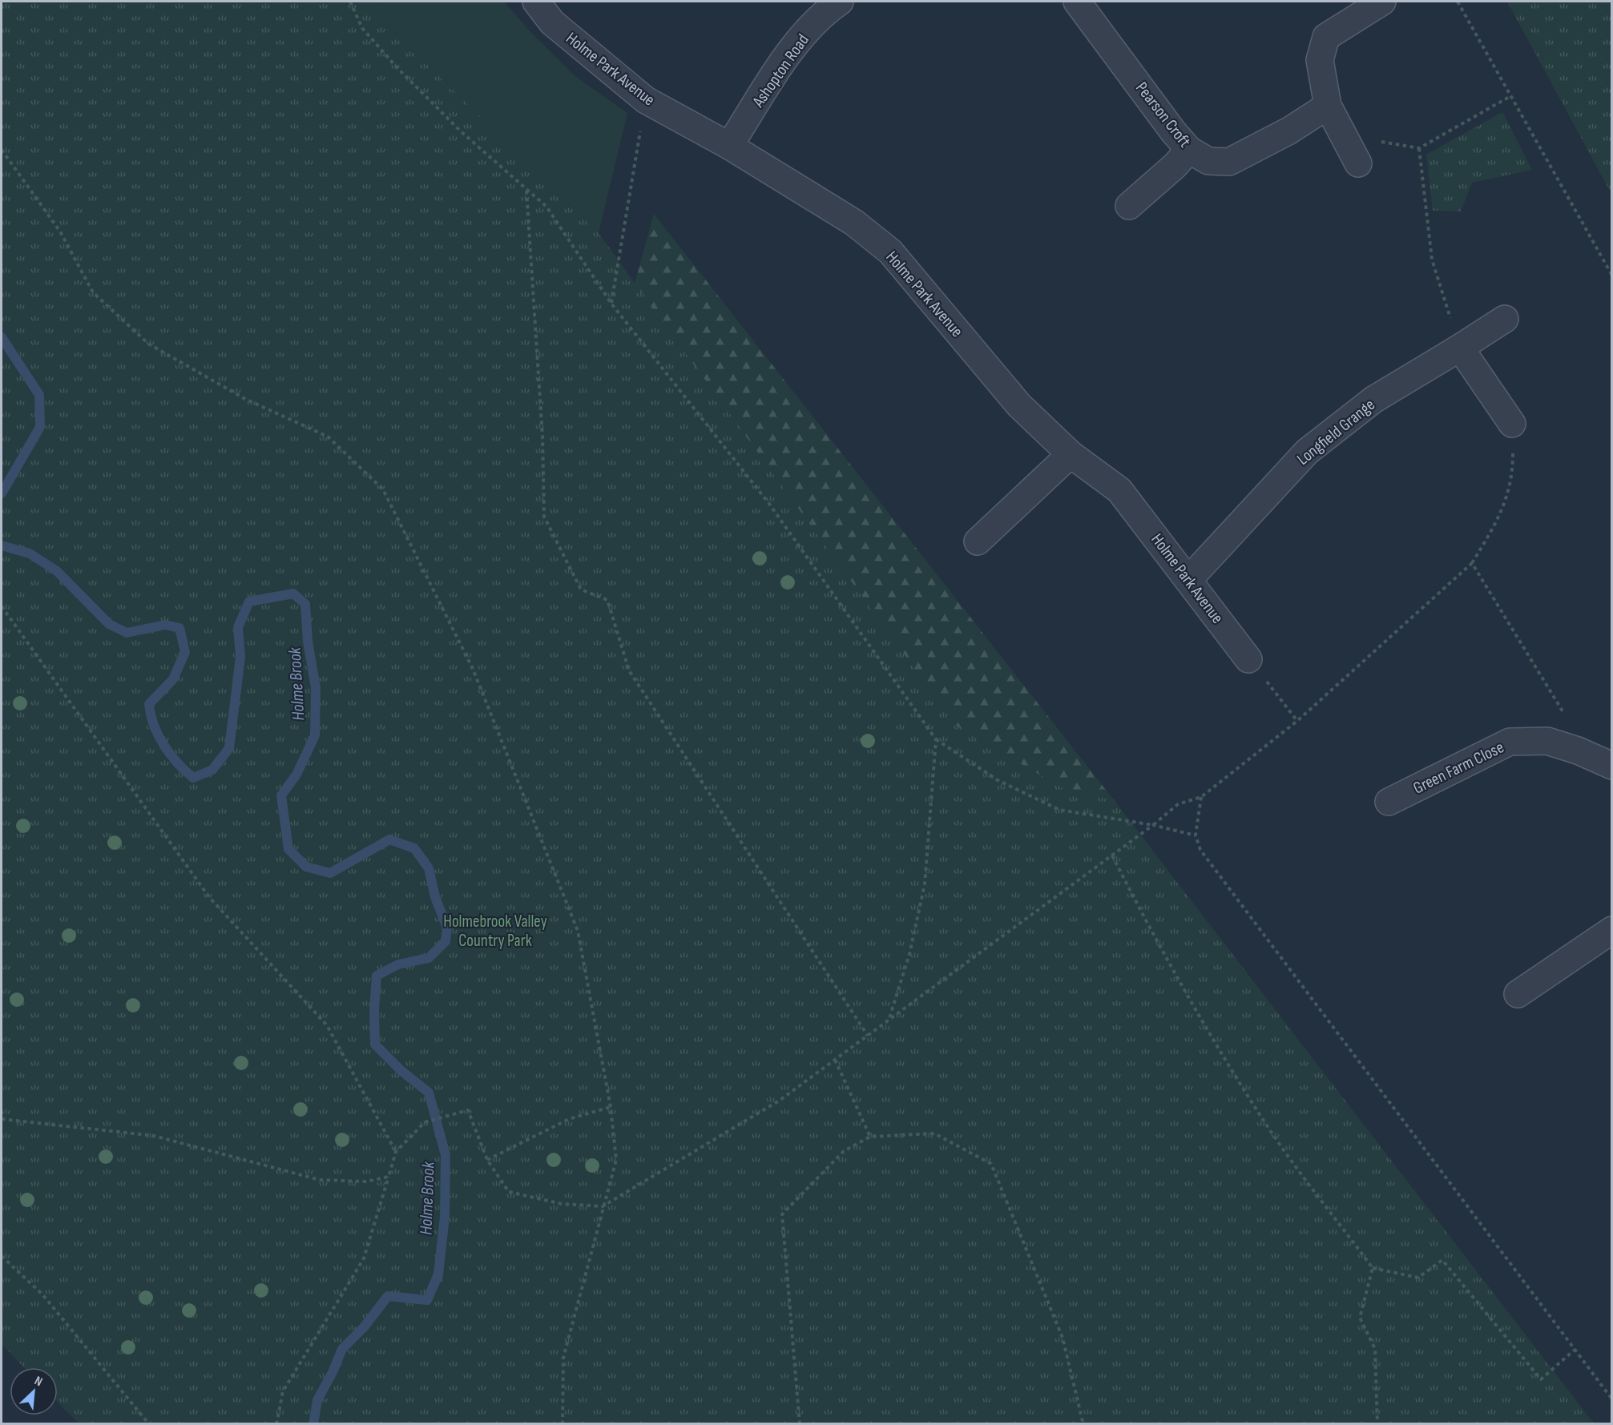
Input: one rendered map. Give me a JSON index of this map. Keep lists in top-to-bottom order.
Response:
{
  "streets": {
    "street": [
      "Holme Park Avenue",
      "Ashopton Road",
      "Pearson Croft",
      "Longfield Grange",
      "Green Farm Close"
    ]
  },
  "crossings": [
    ["Holme Park Avenue", "Ashopton Road"],
    ["Holme Park Avenue", "Longfield Grange"]
  ],
  "water": ["Holme Brook"],
  "parks": ["Holmebrook Valley Country Park"],
  "north": "top right"
}
